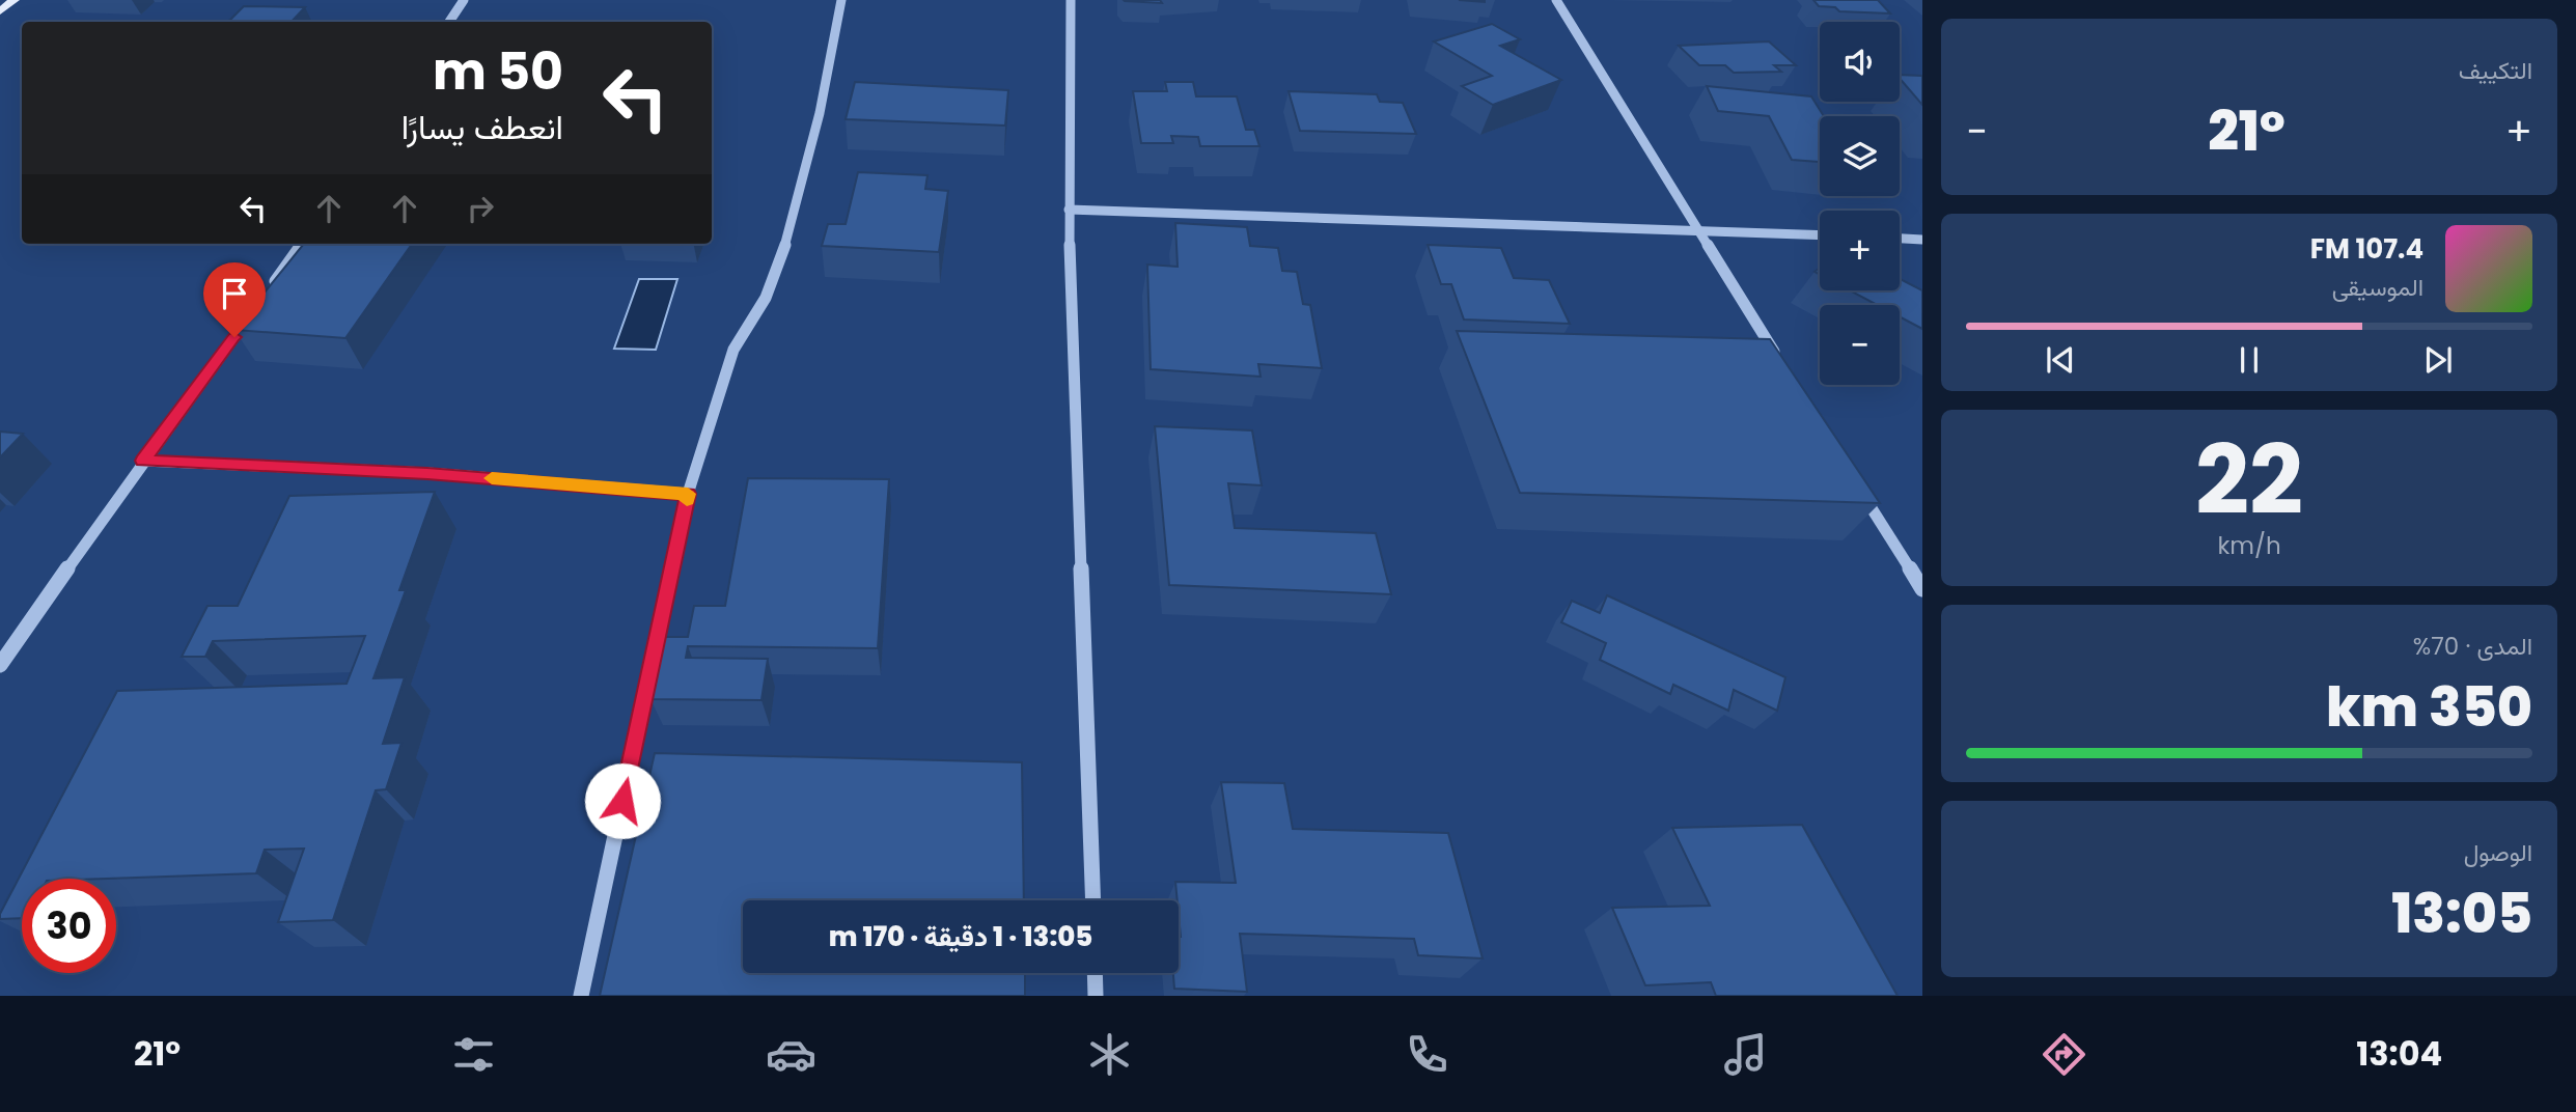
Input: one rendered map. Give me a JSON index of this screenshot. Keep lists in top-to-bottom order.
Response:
{
  "page": {
    "tile": [
      "التكييف",
      ["22", "km/h"],
      ["المدى · 70%", "350 km"],
      ["الوصول", "13:05"]
    ],
    "map_buttons": ["+", "−"],
    "turn": ["50 m", "انعطف يسارًا"],
    "heat": ["−", "21°", "+"],
    "song": ["107.4 FM", "الموسيقى"],
    "limit": "30",
    "trip": "13:05 · 1 دقيقة · 170 m",
    "tabs": ["13:04", "21°"]
  }
}
